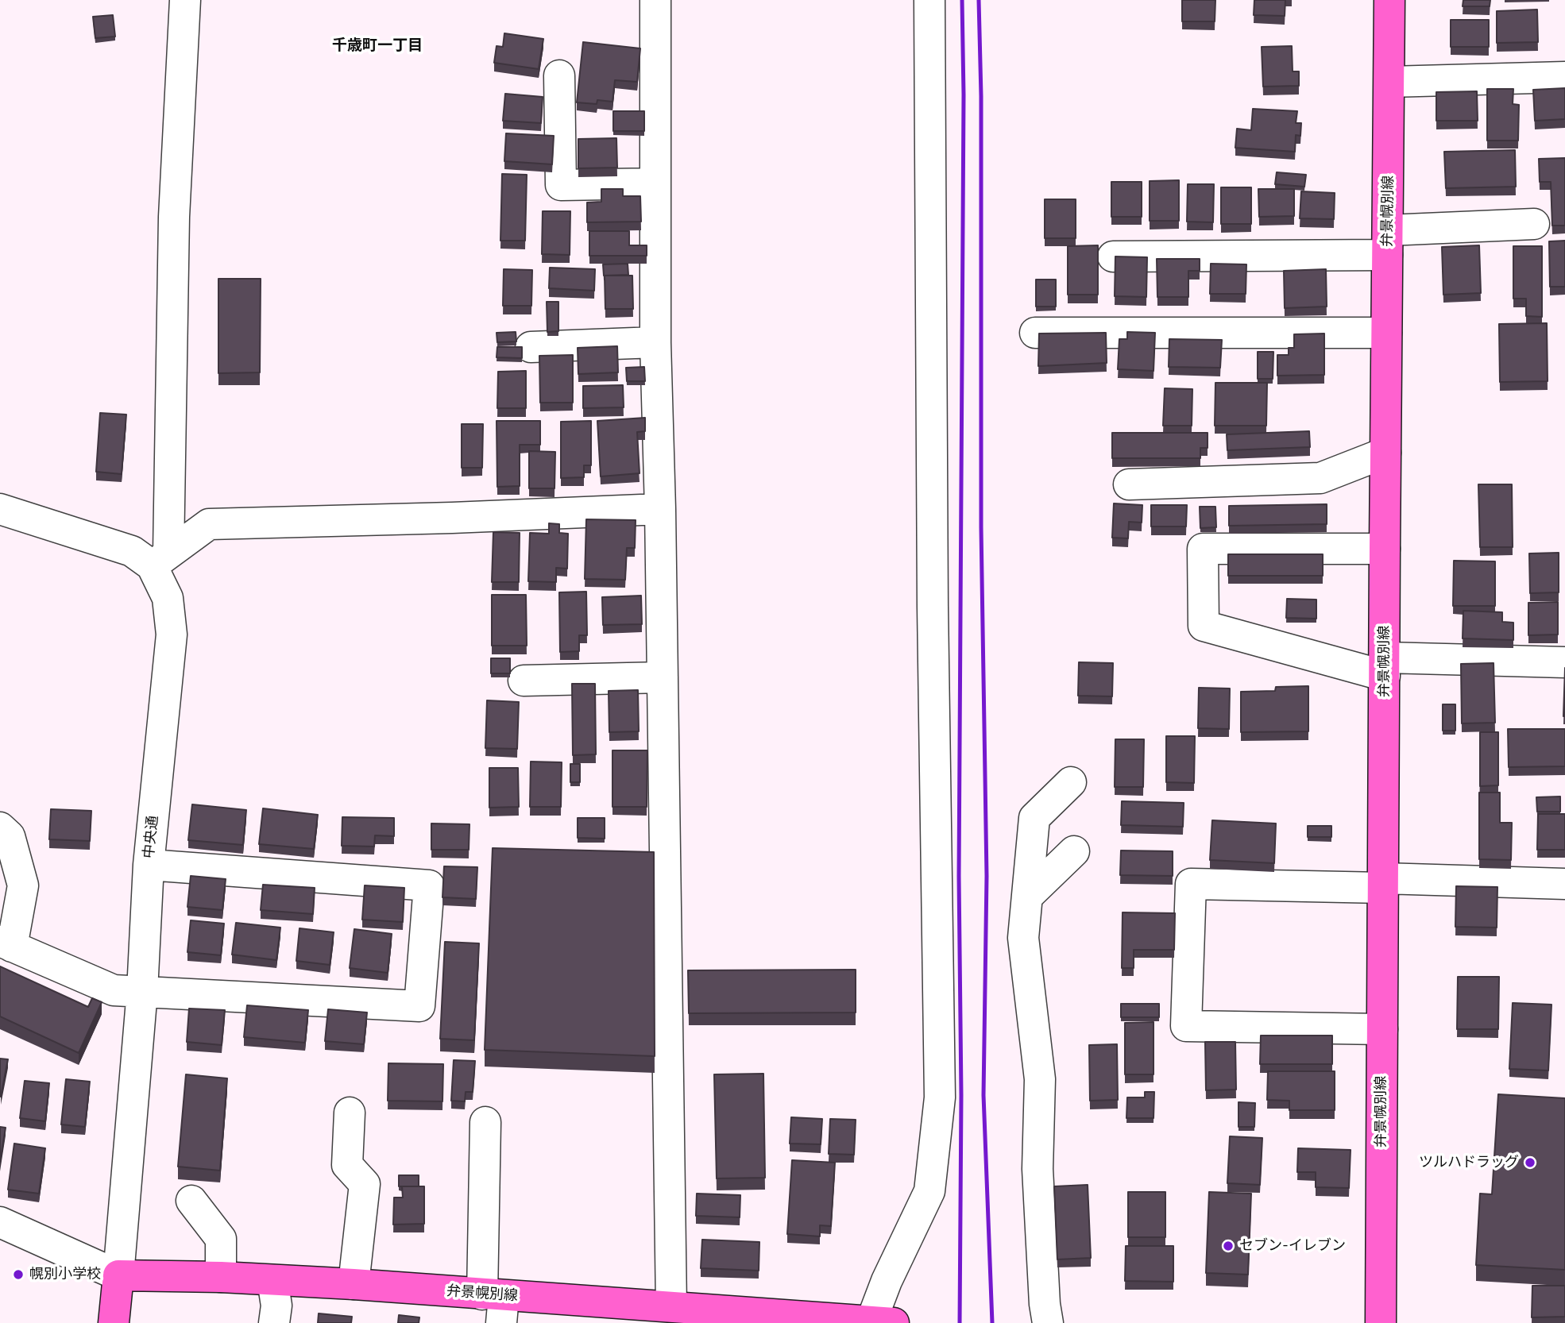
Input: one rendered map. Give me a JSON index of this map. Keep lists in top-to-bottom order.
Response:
{
  "streets": {
    "main road": ["弁景幌別線"],
    "street": ["中央通"]
  },
  "crossings": [
    ["弁景幌別線", "中央通"]
  ],
  "districts": ["千歳町一丁目"],
  "places": ["ツルハドラッグ", "セブン-イレブン", "幌別小学校"]
}
